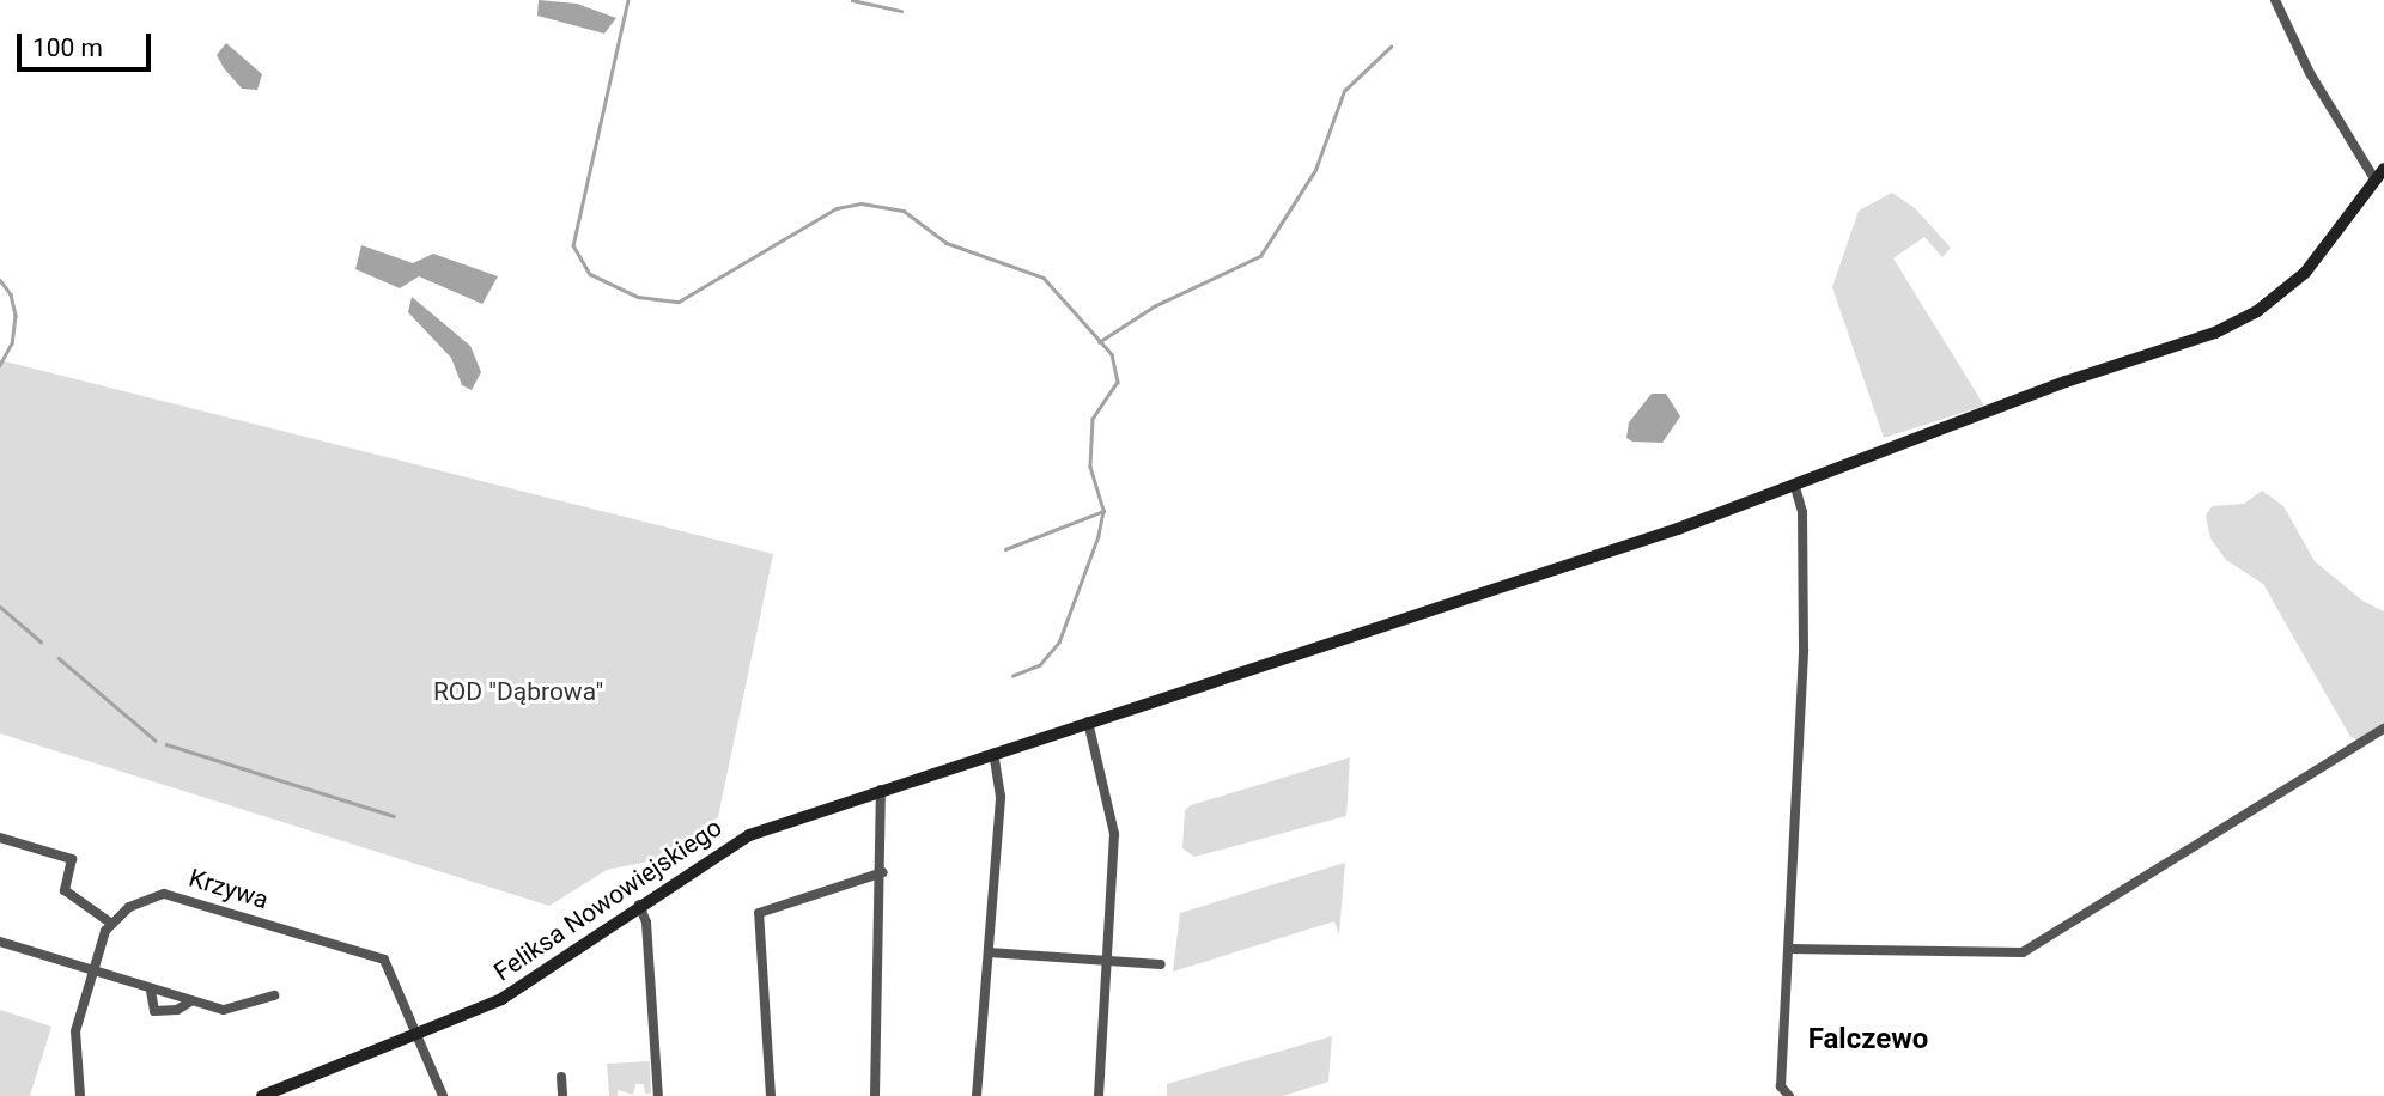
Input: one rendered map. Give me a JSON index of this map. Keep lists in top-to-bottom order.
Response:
{
  "streets": {
    "street": ["Krzywa", "Feliksa Nowowiejskiego"]
  },
  "crossings": [
    ["Krzywa", "Feliksa Nowowiejskiego"]
  ],
  "districts": ["Falczewo"],
  "parks": ["ROD \"Dąbrowa\""],
  "scale_bar": "100 m"
}
